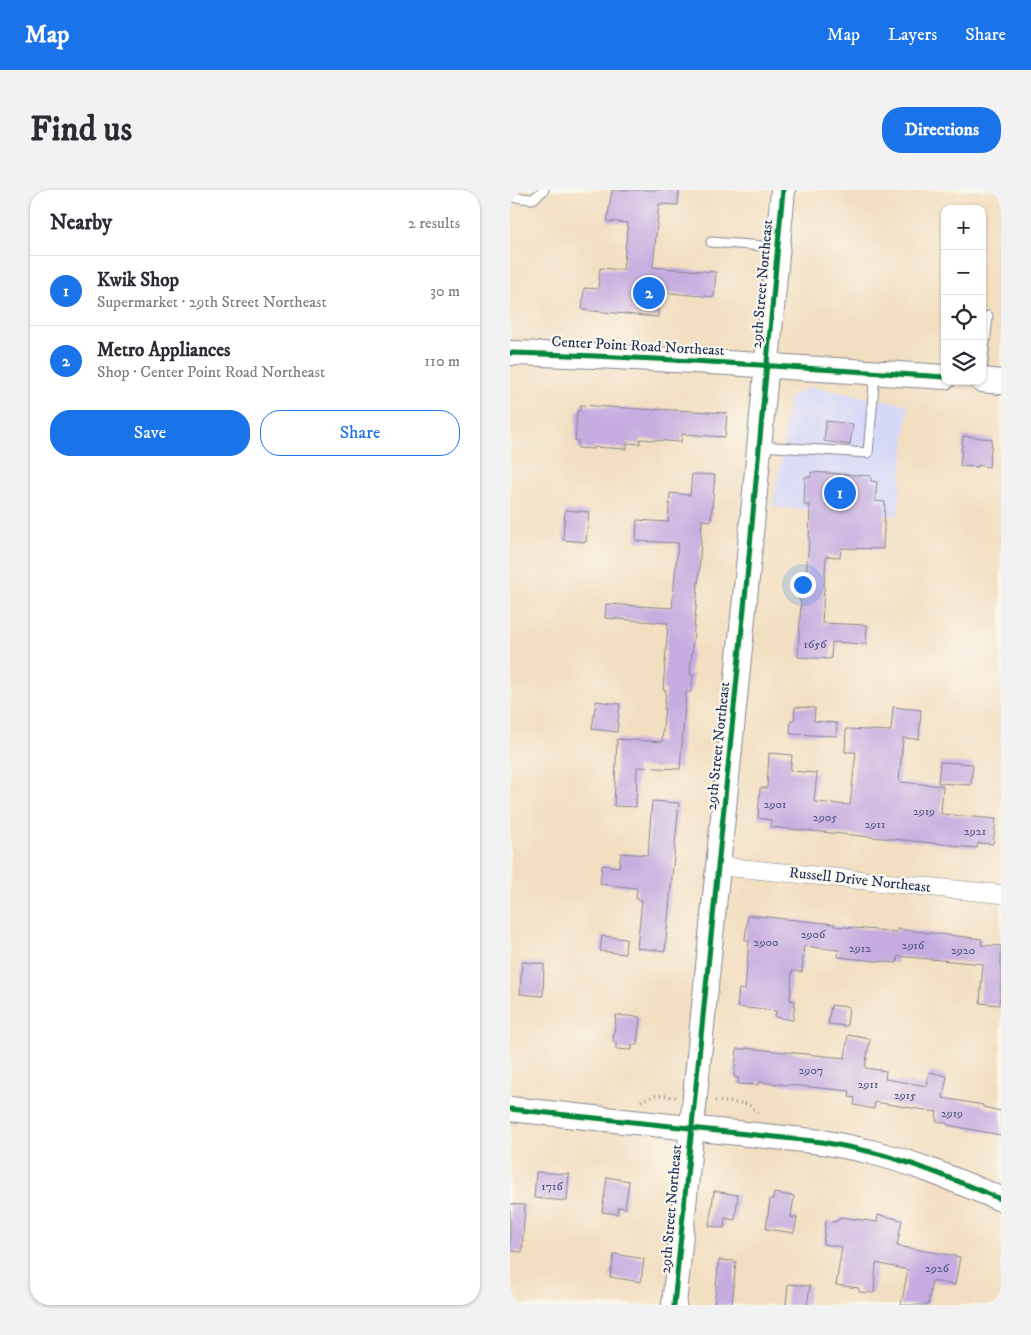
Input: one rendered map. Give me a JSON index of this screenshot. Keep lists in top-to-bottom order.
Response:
{
  "streets": {
    "main road": ["29th Street Northeast", "Center Point Road Northeast"],
    "street": ["Russell Drive Northeast"]
  },
  "crossings": [
    ["29th Street Northeast", "Center Point Road Northeast"],
    ["29th Street Northeast", "Russell Drive Northeast"]
  ],
  "house_numbers": [
    "1656",
    "2901",
    "2919",
    "2905",
    "2911",
    "2921",
    "2906",
    "2900",
    "2916",
    "2912",
    "2920",
    "2907",
    "2911",
    "2915",
    "2919",
    "1716",
    "2926"
  ],
  "page": {
    "header": "Map",
    "nav": ["Map", "Layers", "Share"],
    "buttons": [
      "Directions",
      ["Save", "Share"]
    ],
    "title": "Find us",
    "heading": ["Nearby", "2 results"],
    "map_buttons": ["+", "−"],
    "list": [
      {
        "mark": "1",
        "name": "Kwik Shop",
        "note": "Supermarket · 29th Street Northeast",
        "value": "30 m"
      },
      {
        "mark": "2",
        "name": "Metro Appliances",
        "note": "Shop · Center Point Road Northeast",
        "value": "110 m"
      }
    ],
    "pins": ["2", "1"]
  }
}
